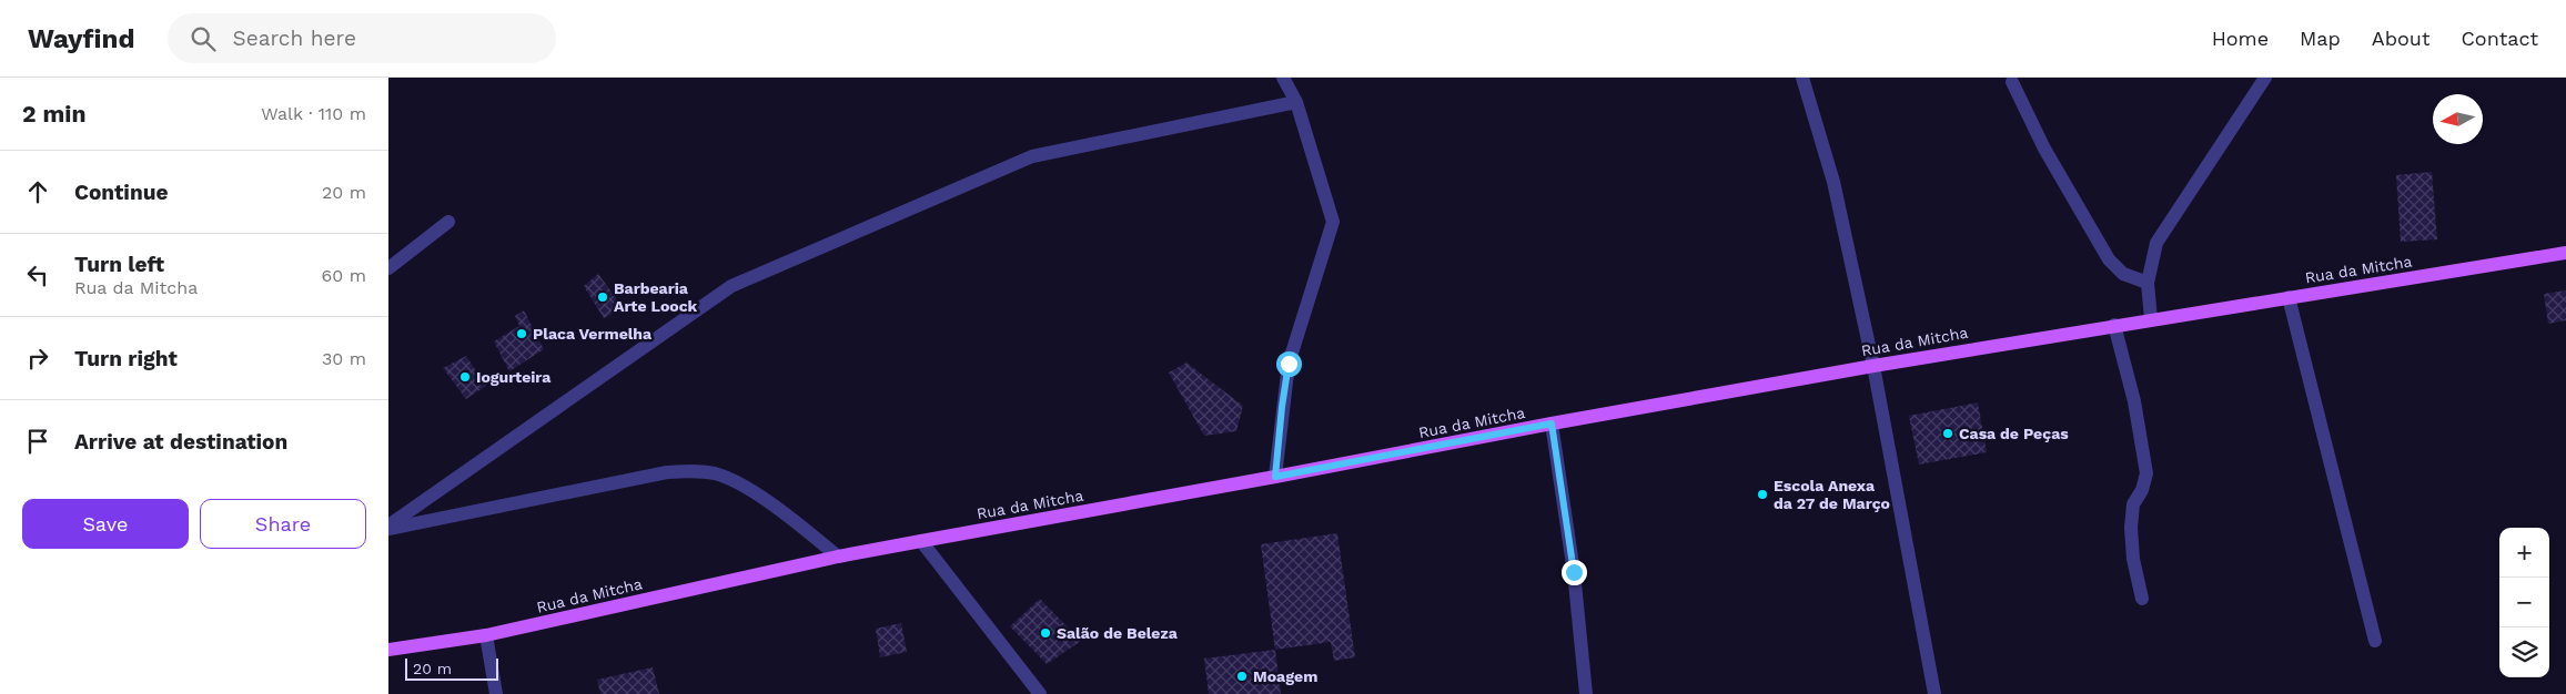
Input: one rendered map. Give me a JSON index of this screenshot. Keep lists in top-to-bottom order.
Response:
{
  "streets": {
    "main road": ["Rua da Mitcha"]
  },
  "places": [
    "Barbearia Arte Loock",
    "Placa Vermelha",
    "Iogurteira",
    "Casa de Peças",
    "Escola Anexa da 27 de Março",
    "Salão de Beleza",
    "Moagem"
  ],
  "scale_bar": "20 m",
  "north": "left",
  "page": {
    "header": "Wayfind",
    "search": "Search here",
    "nav": [
      "Home",
      "Map",
      "About",
      "Contact"
    ],
    "heading": ["2 min", "Walk · 110 m"],
    "list": [
      ["Continue", "20 m"],
      ["Turn left", "Rua da Mitcha", "60 m"],
      ["Turn right", "30 m"],
      "Arrive at destination"
    ],
    "buttons": ["Save", "Share"],
    "map_buttons": ["+", "−"],
    "scale": "20 m"
  }
}
